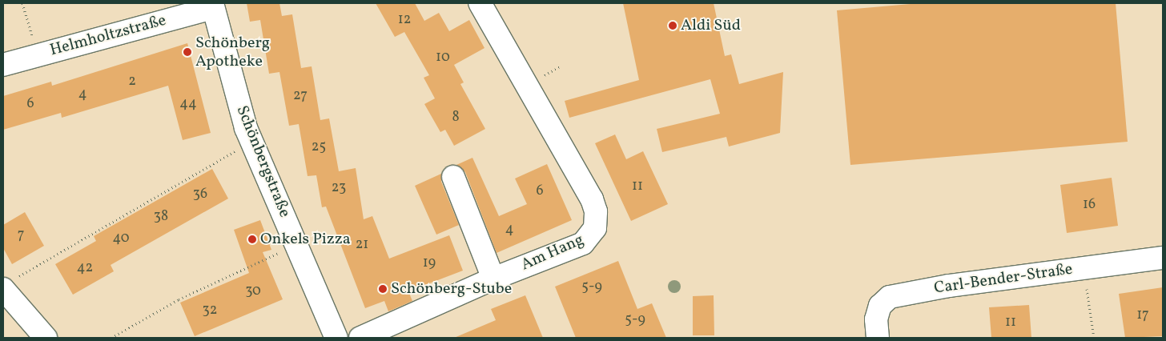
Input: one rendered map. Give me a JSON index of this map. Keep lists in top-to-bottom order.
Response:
{
  "streets": {
    "street": [
      "Helmholtzstraße",
      "Schönbergstraße",
      "Am Hang",
      "Carl-Bender-Straße"
    ]
  },
  "crossings": [
    ["Helmholtzstraße", "Schönbergstraße"]
  ],
  "places": [
    "Aldi Süd",
    "Schönberg Apotheke",
    "Onkels Pizza",
    "Schönberg-Stube"
  ],
  "house_numbers": [
    "12",
    "10",
    "2",
    "4",
    "27",
    "6",
    "44",
    "8",
    "25",
    "11",
    "23",
    "6",
    "36",
    "16",
    "38",
    "4",
    "7",
    "40",
    "21",
    "19",
    "42",
    "5-9",
    "30",
    "32",
    "17",
    "5-9",
    "11"
  ]
}
